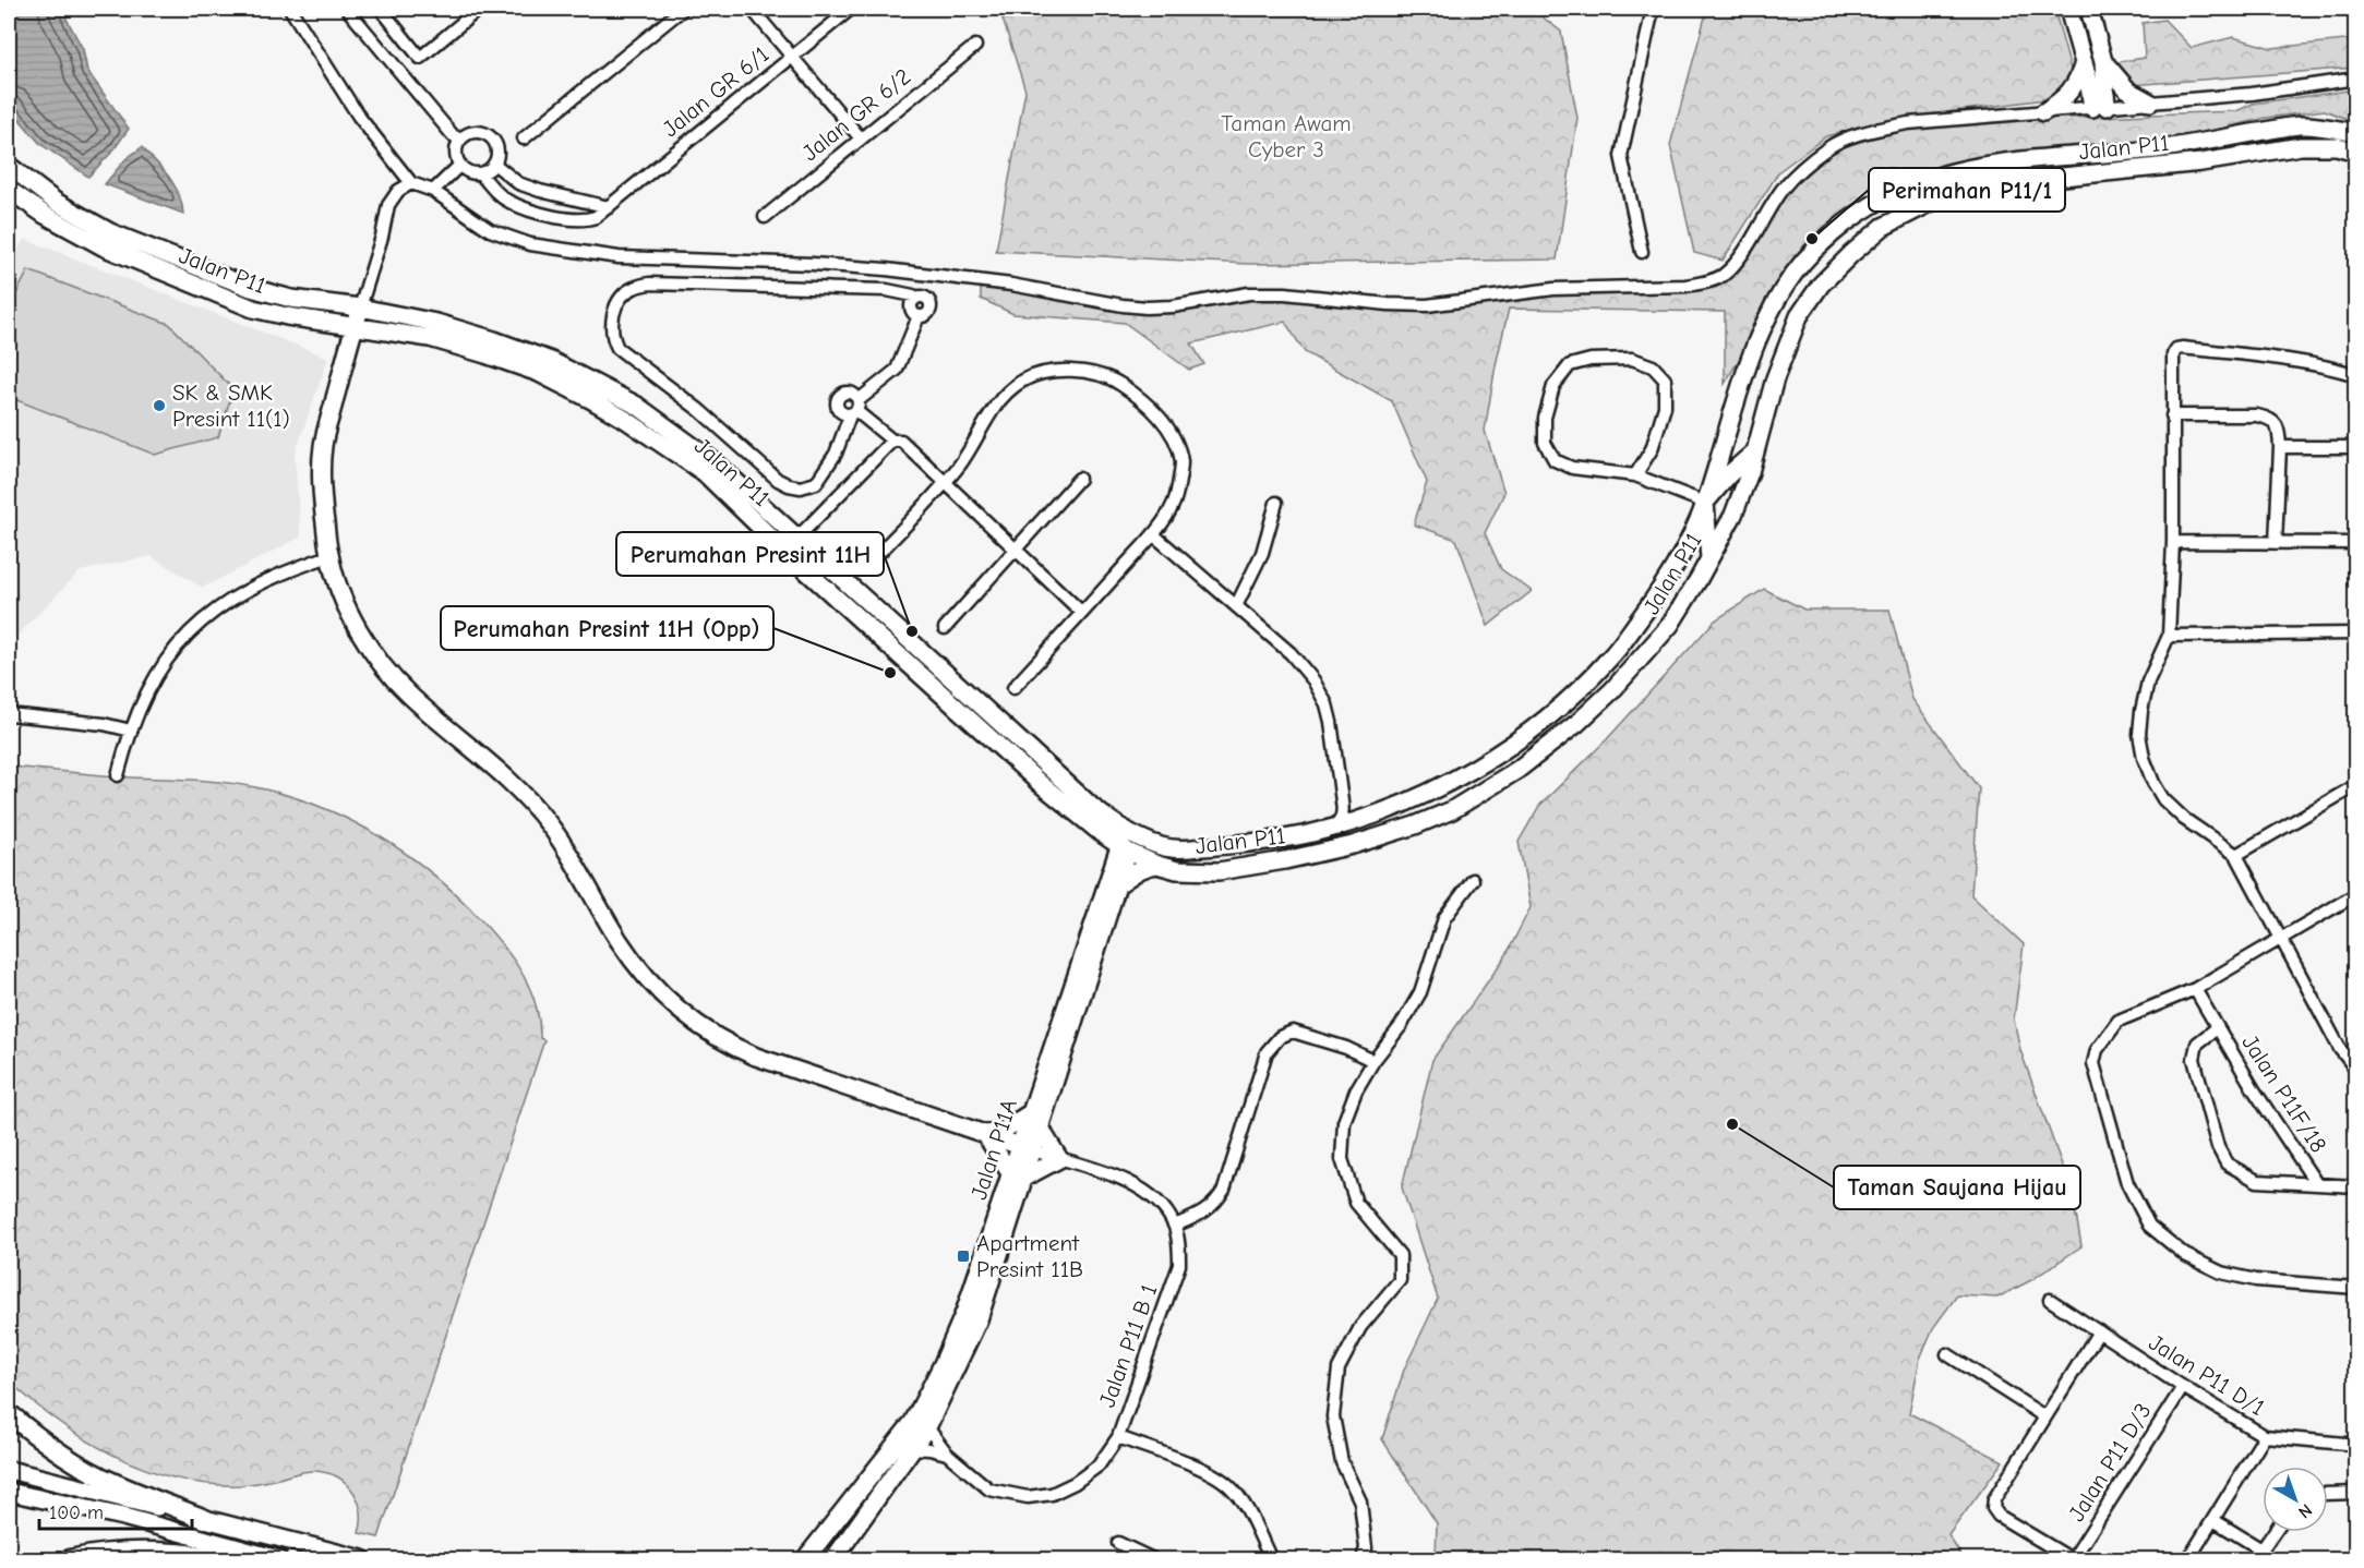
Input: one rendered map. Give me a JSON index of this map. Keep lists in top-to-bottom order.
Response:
{
  "streets": {
    "main road": ["Jalan P11", "Jalan P11A"],
    "street": [
      "Jalan GR 6/1",
      "Jalan GR 6/2",
      "Jalan P11F/18",
      "Jalan P11 B 1",
      "Jalan P11 D/1",
      "Jalan P11 D/3"
    ]
  },
  "crossings": [
    ["Jalan P11", "Jalan P11A"],
    ["Jalan P11A", "Jalan P11 B 1"],
    ["Jalan P11 D/1", "Jalan P11 D/3"]
  ],
  "parks": ["Taman Awam Cyber 3"],
  "places": {
    "other": [
      "Perimahan P11/1",
      "SK & SMK Presint 11(1)",
      "Perumahan Presint 11H",
      "Perumahan Presint 11H (Opp)",
      "Taman Saujana Hijau"
    ],
    "transit": ["Apartment Presint 11B"]
  },
  "scale_bar": "100 m",
  "north": "bottom right"
}
